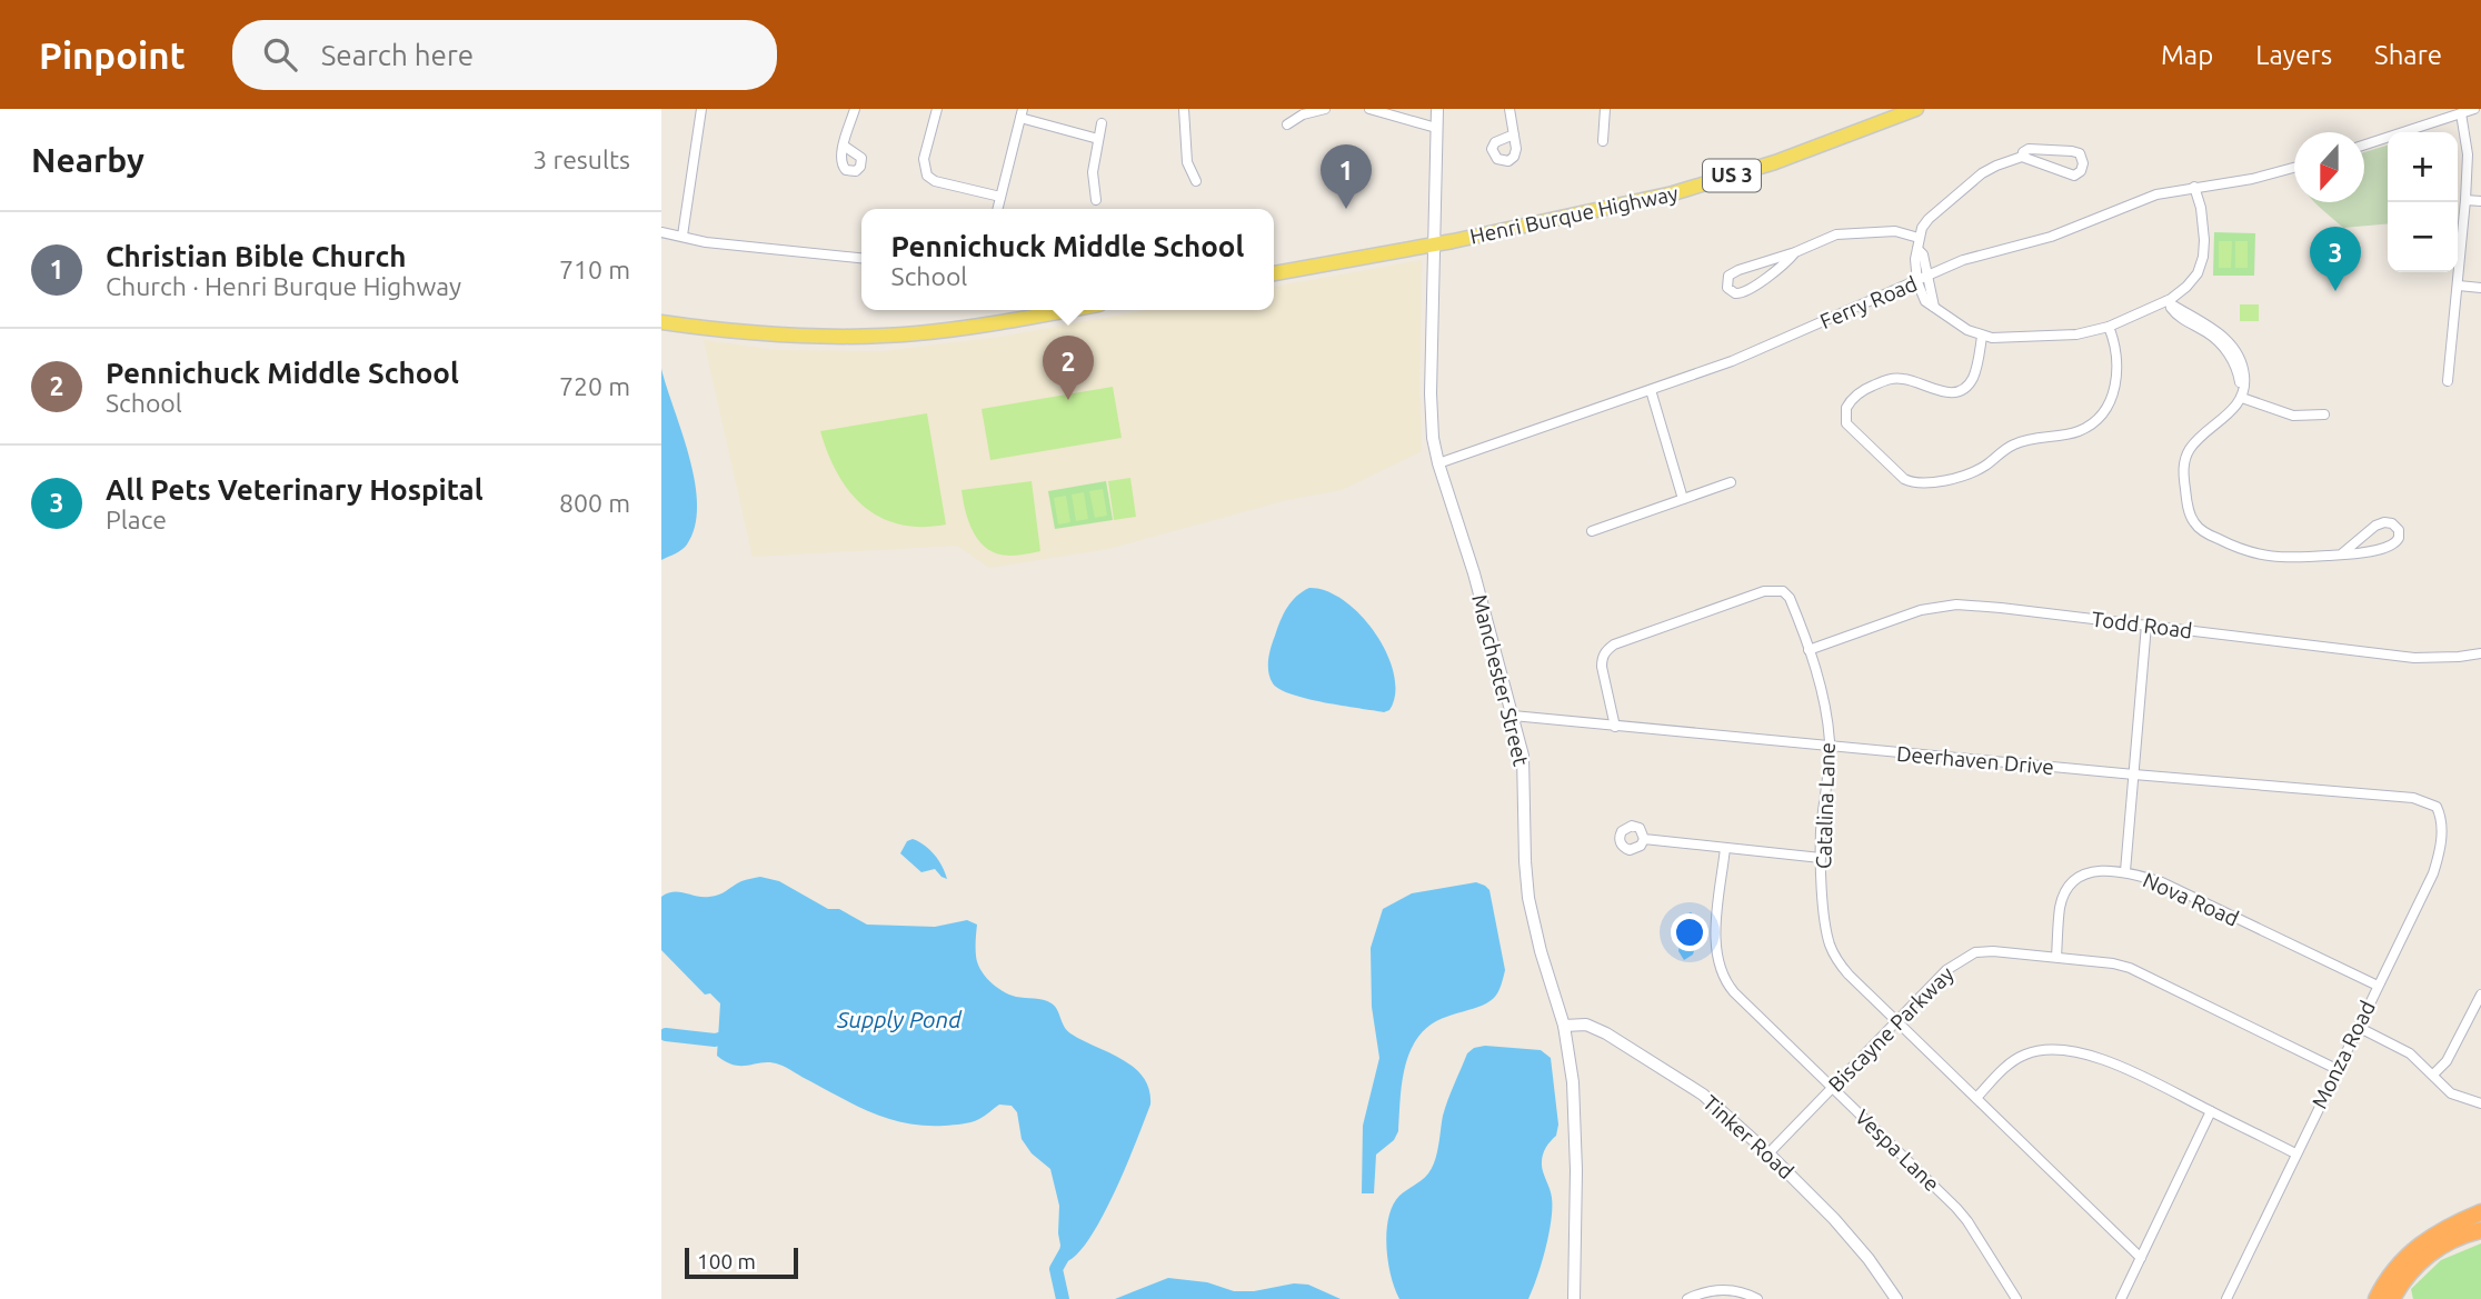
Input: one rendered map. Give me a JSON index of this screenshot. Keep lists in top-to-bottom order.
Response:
{
  "streets": {
    "main road": ["US 3", "Henri Burque Highway"],
    "street": [
      "Ferry Road",
      "Todd Road",
      "Manchester Street",
      "Deerhaven Drive",
      "Catalina Lane",
      "Nova Road",
      "Biscayne Parkway",
      "Monza Road",
      "Tinker Road",
      "Vespa Lane"
    ]
  },
  "crossings": [
    ["Henri Burque Highway", "Manchester Street"],
    ["Ferry Road", "Manchester Street"],
    ["Todd Road", "Catalina Lane"],
    ["Manchester Street", "Deerhaven Drive"],
    ["Manchester Street", "Tinker Road"],
    ["Deerhaven Drive", "Catalina Lane"],
    ["Deerhaven Drive", "Monza Road"],
    ["Catalina Lane", "Biscayne Parkway"],
    ["Nova Road", "Biscayne Parkway"],
    ["Nova Road", "Monza Road"],
    ["Biscayne Parkway", "Monza Road"],
    ["Biscayne Parkway", "Tinker Road"],
    ["Biscayne Parkway", "Vespa Lane"]
  ],
  "water": ["Supply Pond"],
  "scale_bar": "100 m",
  "north": "bottom",
  "page": {
    "header": "Pinpoint",
    "search": "Search here",
    "nav": ["Map", "Layers", "Share"],
    "heading": ["Nearby", "3 results"],
    "map_buttons": ["+", "−"],
    "pins": ["1", "3", "2"],
    "popup": ["Pennichuck Middle School", "School"],
    "list": [
      {
        "mark": "1",
        "name": "Christian Bible Church",
        "note": "Church · Henri Burque Highway",
        "value": "710 m"
      },
      {
        "mark": "2",
        "name": "Pennichuck Middle School",
        "note": "School",
        "value": "720 m"
      },
      {
        "mark": "3",
        "name": "All Pets Veterinary Hospital",
        "note": "Place",
        "value": "800 m"
      }
    ],
    "scale": "100 m"
  }
}
